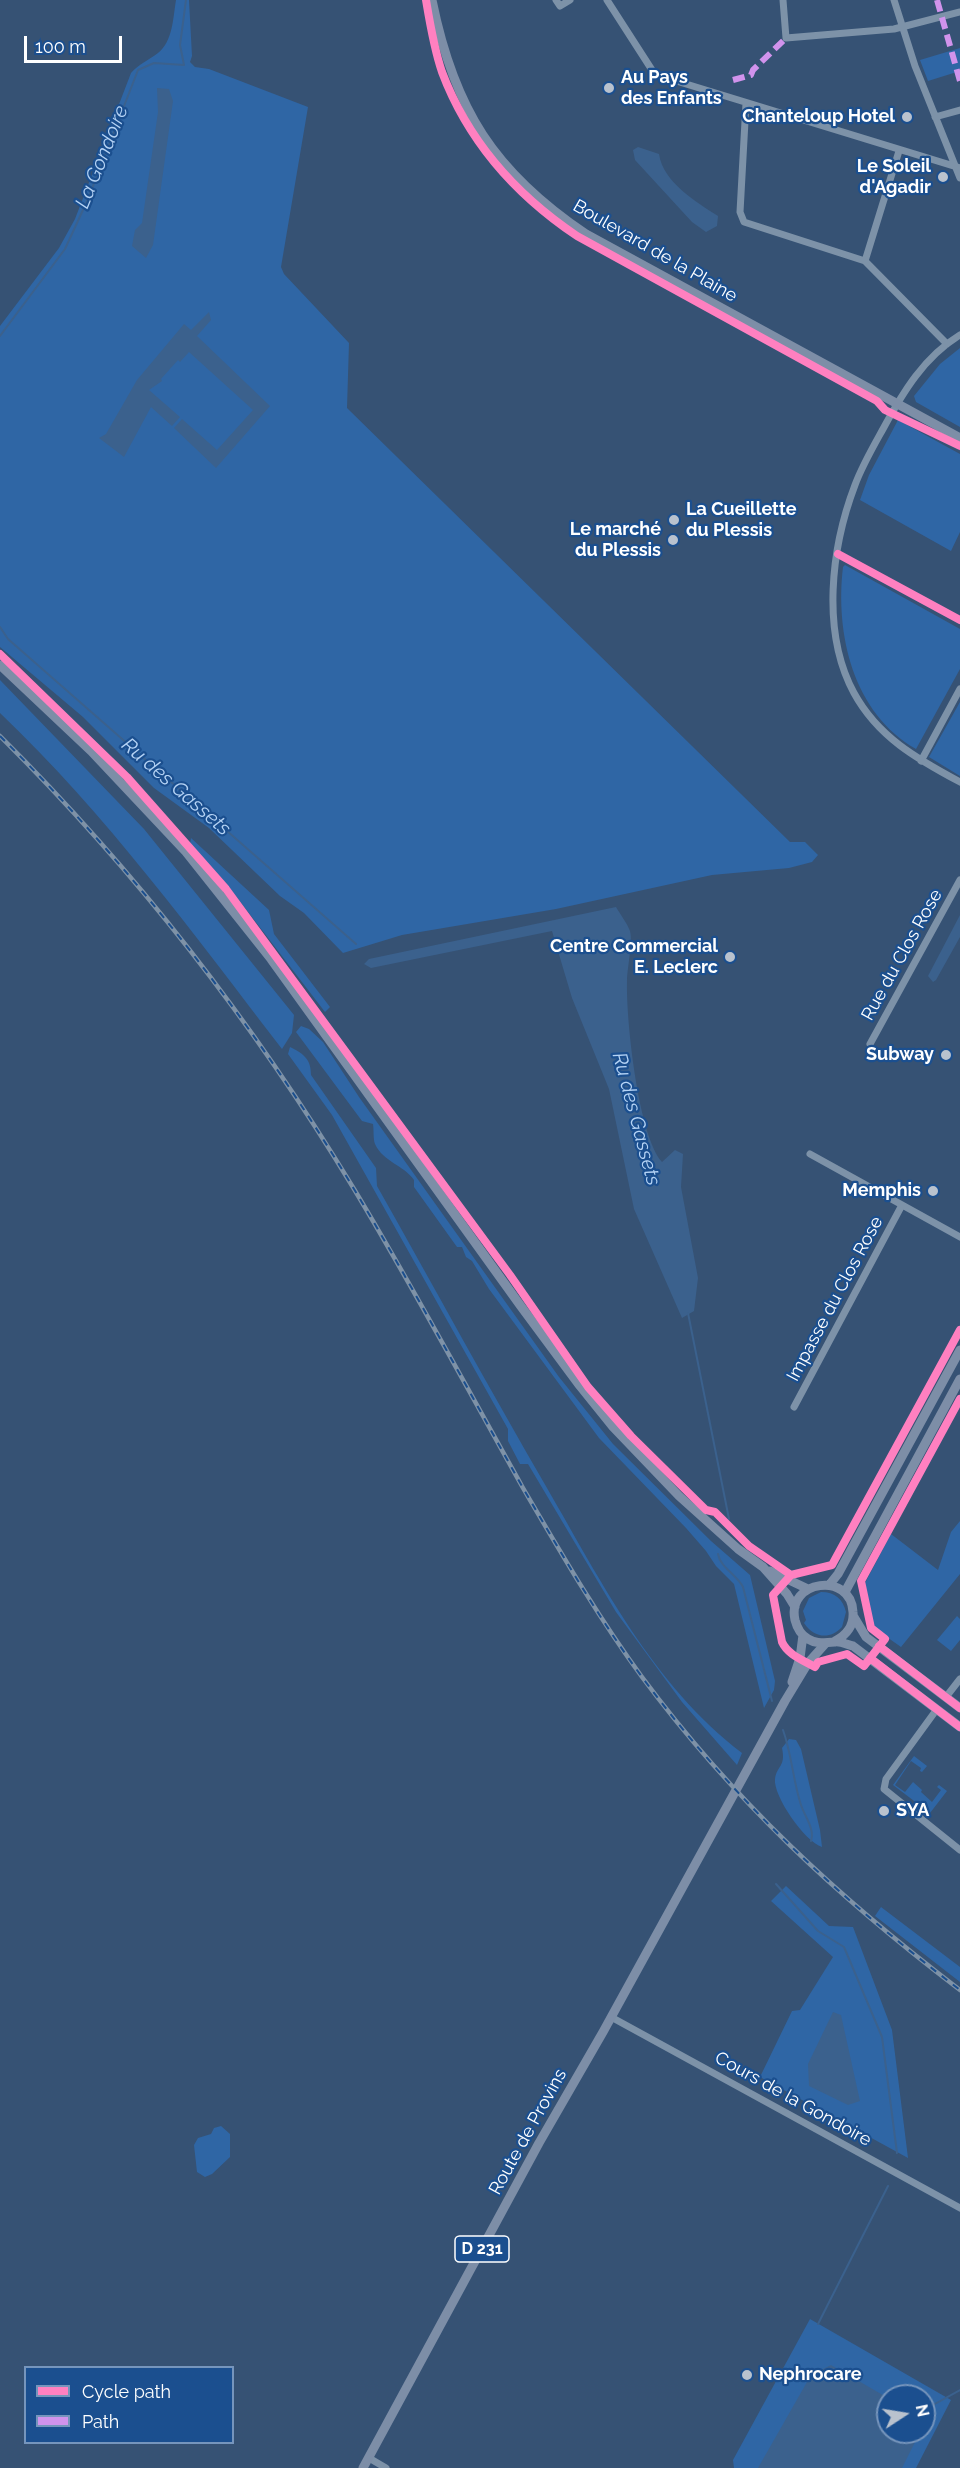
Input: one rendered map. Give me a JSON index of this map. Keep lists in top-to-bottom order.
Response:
{
  "streets": {
    "main road": ["Boulevard de la Plaine", "Route de Provins", "D 231"],
    "street": ["Rue du Clos Rose", "Impasse du Clos Rose", "Cours de la Gondoire"]
  },
  "crossings": [
    ["Cours de la Gondoire", "Route de Provins"],
    ["Route de Provins", "D 231"]
  ],
  "water": ["La Gondoire", "Ru des Gassets"],
  "places": [
    "Au Pays des Enfants",
    "Chanteloup Hotel",
    "Le Soleil d'Agadir",
    "La Cueillette du Plessis",
    "Le marché du Plessis",
    "Centre Commercial E. Leclerc",
    "Subway",
    "Memphis",
    "SYA",
    "Nephrocare"
  ],
  "legend": ["Cycle path", "Path"],
  "scale_bar": "100 m",
  "north": "right"
}
